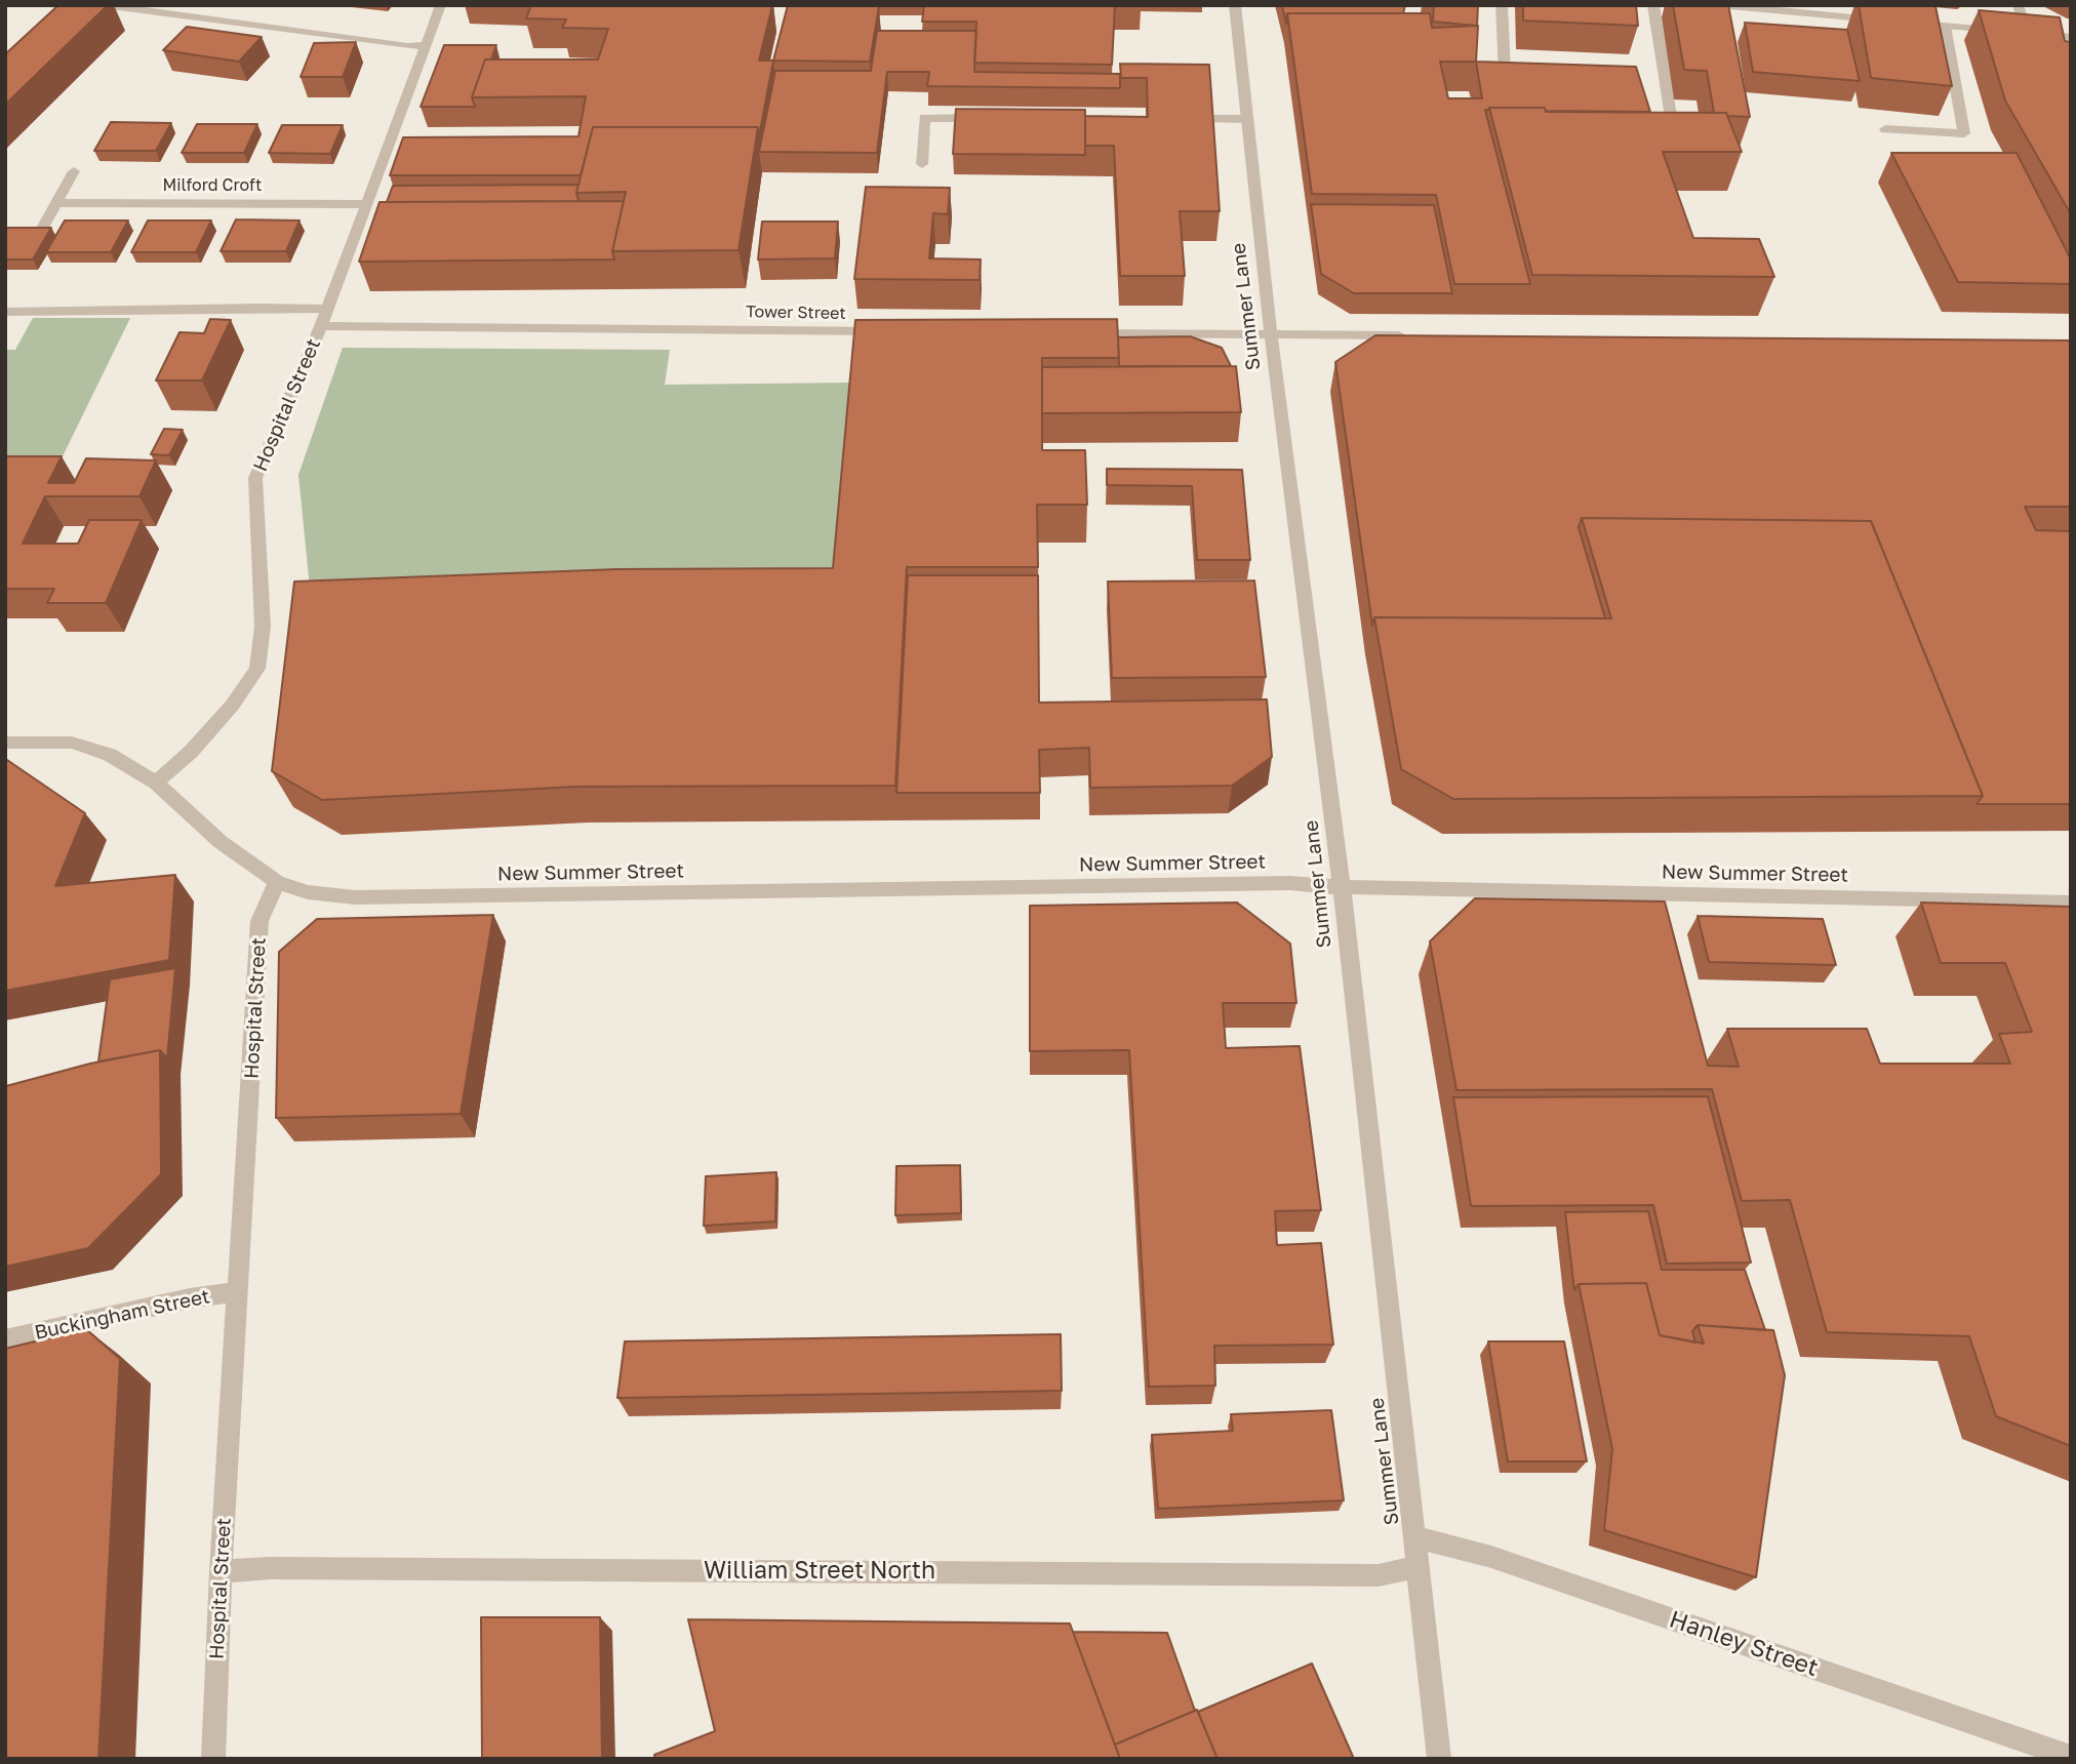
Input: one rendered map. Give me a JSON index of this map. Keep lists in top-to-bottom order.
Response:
{
  "streets": {
    "street": [
      "Milford Croft",
      "Summer Lane",
      "Tower Street",
      "Hospital Street",
      "New Summer Street",
      "Buckingham Street",
      "William Street North",
      "Hanley Street"
    ]
  },
  "crossings": [
    ["Milford Croft", "Hospital Street"],
    ["Summer Lane", "New Summer Street"],
    ["Summer Lane", "William Street North"],
    ["Summer Lane", "Hanley Street"],
    ["Tower Street", "Hospital Street"],
    ["Hospital Street", "New Summer Street"],
    ["Hospital Street", "Buckingham Street"],
    ["Hospital Street", "William Street North"]
  ]
}
